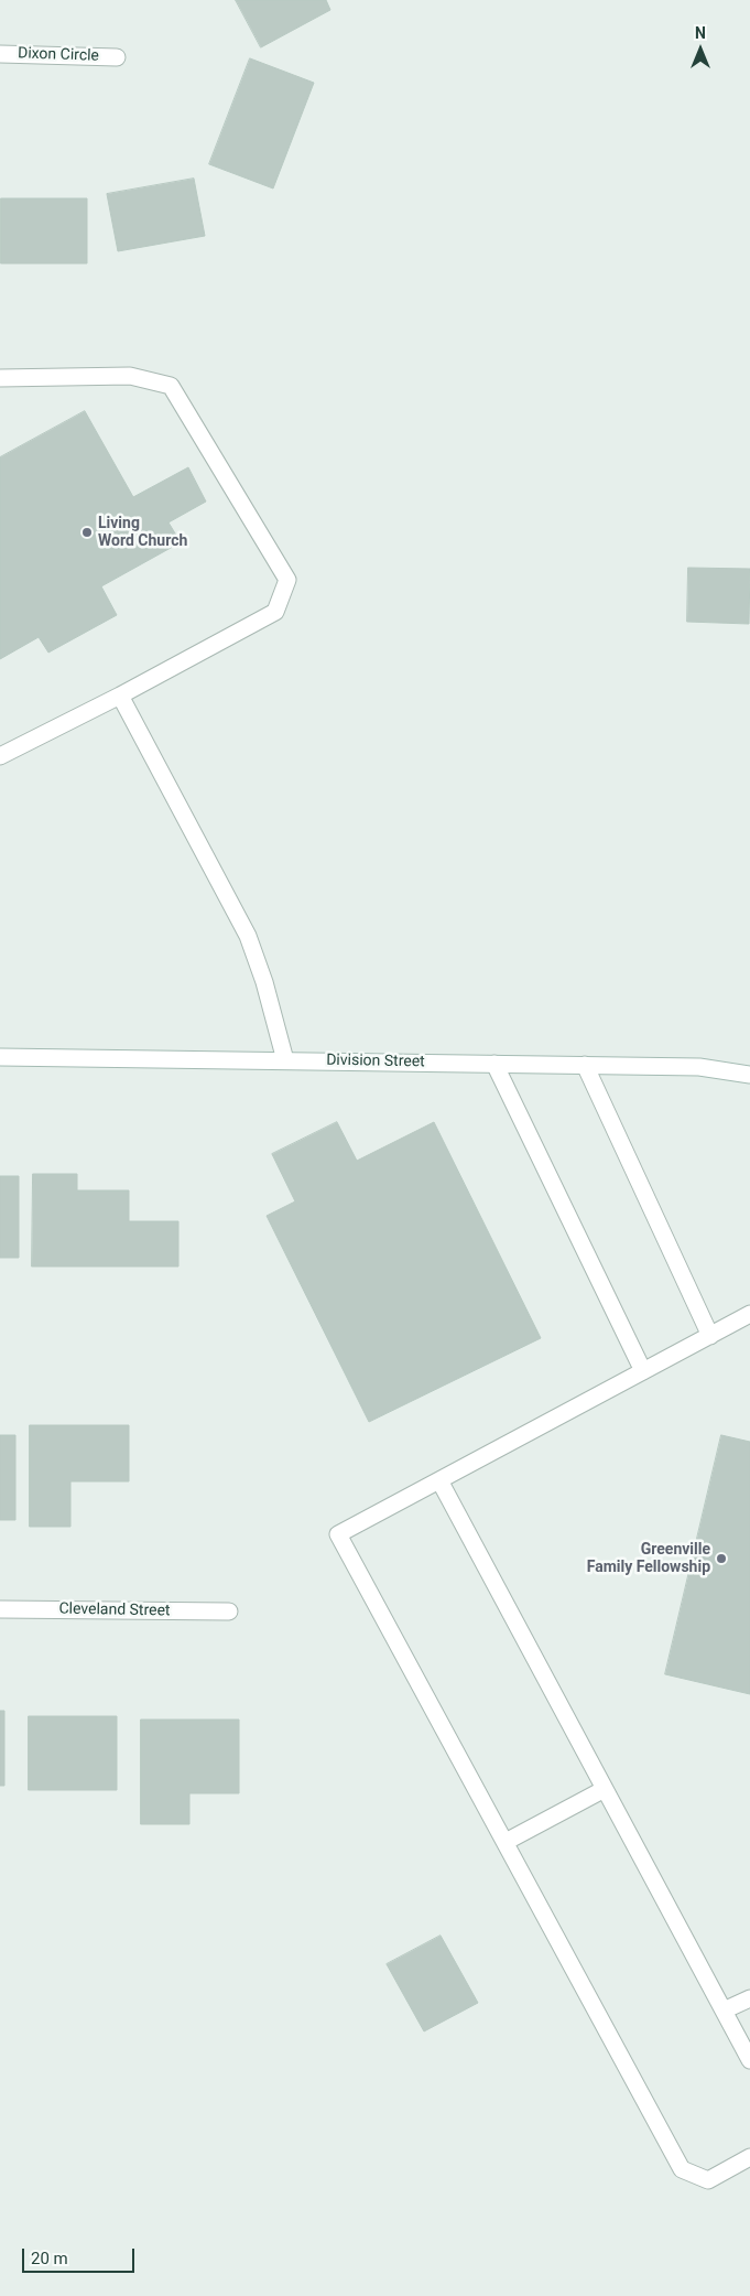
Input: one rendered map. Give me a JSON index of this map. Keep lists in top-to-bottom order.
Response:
{
  "streets": {
    "street": ["Dixon Circle", "Division Street", "Cleveland Street"]
  },
  "places": ["Living Word Church", "Greenville Family Fellowship"],
  "scale_bar": "20 m",
  "north": "top"
}
